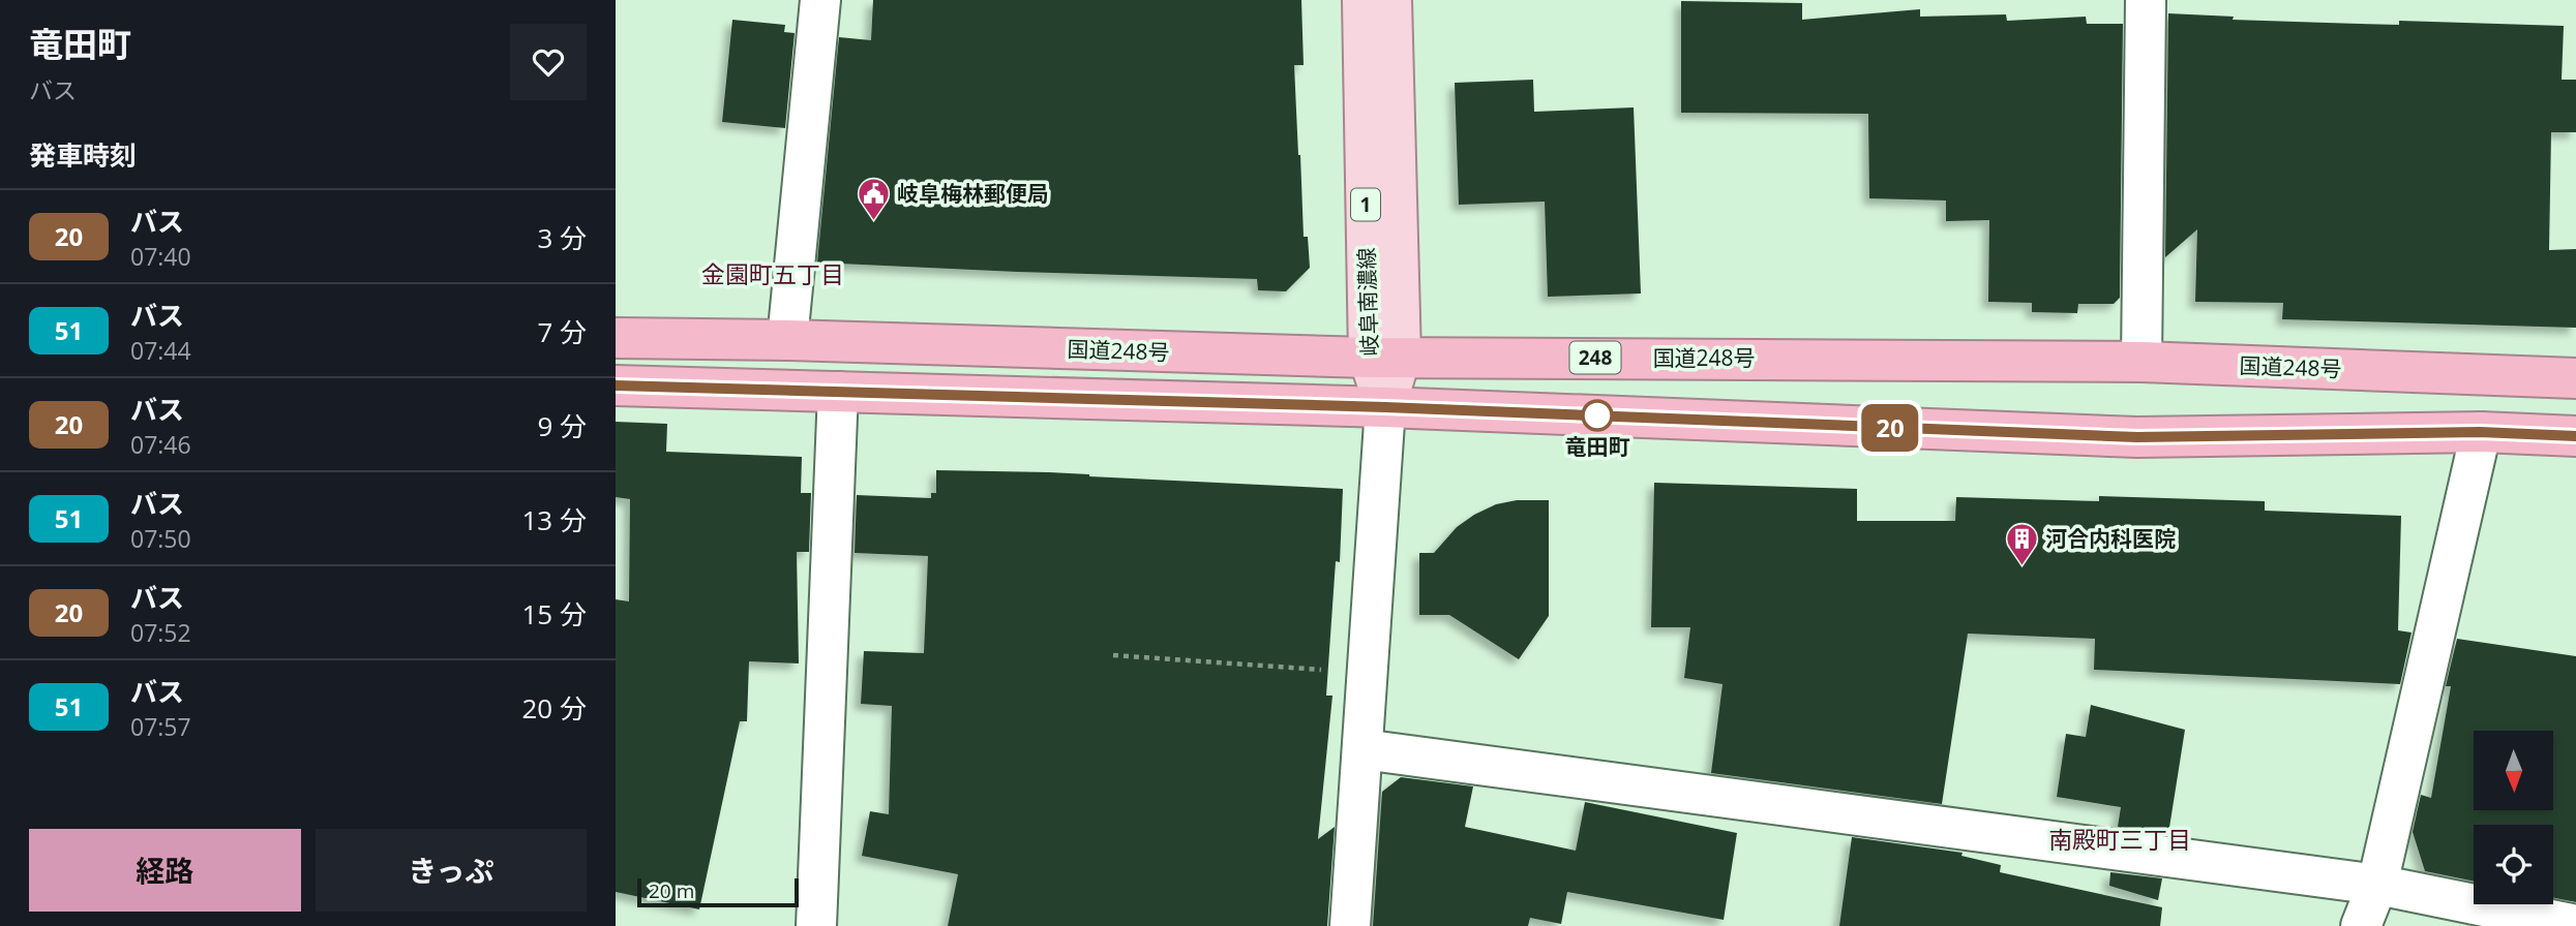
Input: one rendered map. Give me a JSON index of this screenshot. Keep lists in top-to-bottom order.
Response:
{
  "streets": {
    "highway": ["国道248号", "248"],
    "main road": ["1", "岐阜南濃線"]
  },
  "crossings": [
    ["岐阜南濃線", "国道248号"]
  ],
  "districts": ["金園町五丁目", "南殿町三丁目"],
  "places": {
    "public building": ["岐阜梅林郵便局"],
    "other": ["竜田町"],
    "building": ["河合内科医院"]
  },
  "lines": ["bus line 20"],
  "scale_bar": "20 m",
  "north": "bottom",
  "page": {
    "heading": [
      ["竜田町", "バス"],
      "発車時刻"
    ],
    "on_map": "20",
    "list": [
      {
        "mark": "20",
        "name": "バス",
        "note": "07:40",
        "value": "3 分"
      },
      {
        "mark": "51",
        "name": "バス",
        "note": "07:44",
        "value": "7 分"
      },
      {
        "mark": "20",
        "name": "バス",
        "note": "07:46",
        "value": "9 分"
      },
      {
        "mark": "51",
        "name": "バス",
        "note": "07:50",
        "value": "13 分"
      },
      {
        "mark": "20",
        "name": "バス",
        "note": "07:52",
        "value": "15 分"
      },
      {
        "mark": "51",
        "name": "バス",
        "note": "07:57",
        "value": "20 分"
      }
    ],
    "buttons": ["経路", "きっぷ"],
    "scale": "20 m"
  }
}
